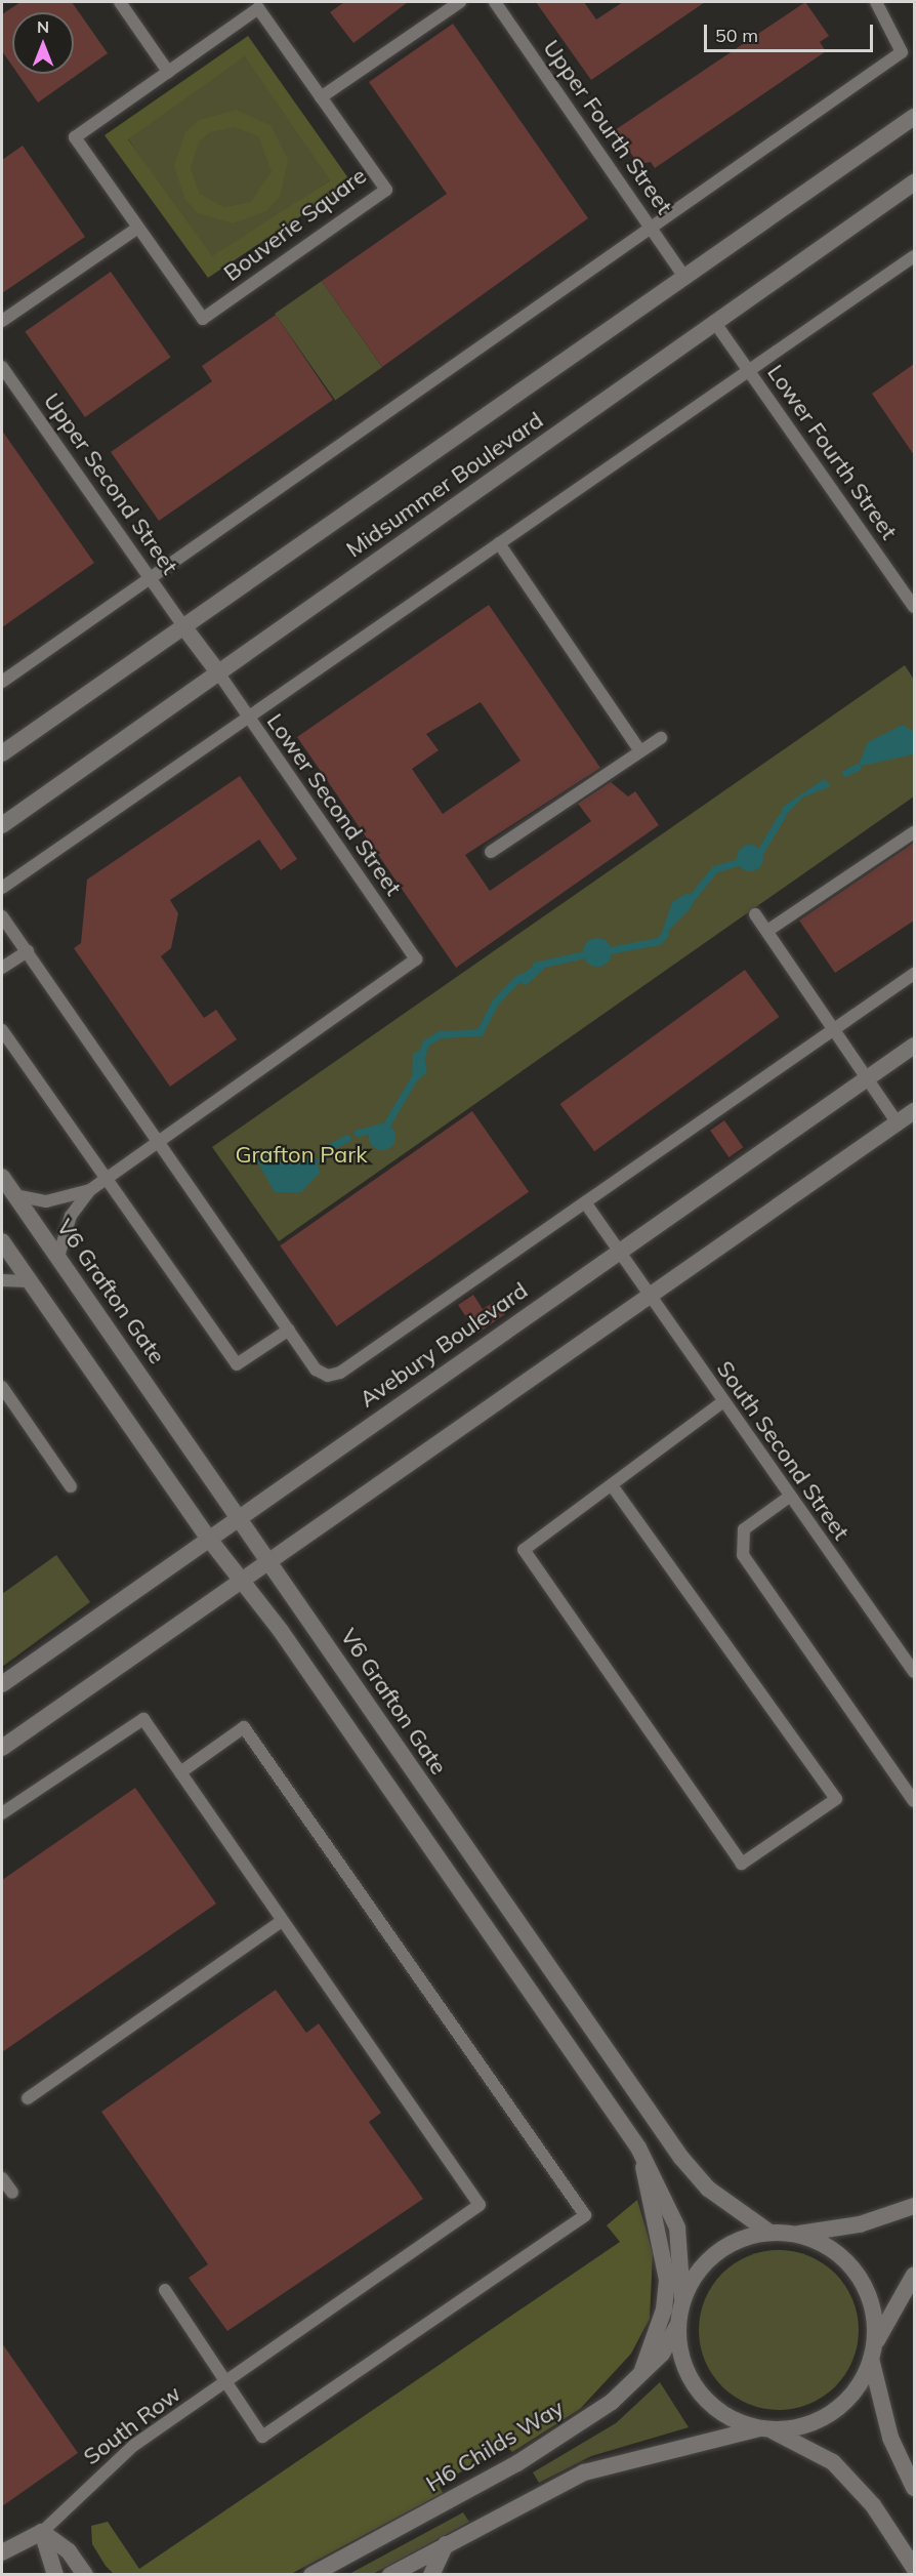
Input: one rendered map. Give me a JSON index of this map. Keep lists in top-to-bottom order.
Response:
{
  "streets": {
    "street": [
      "Midsummer Boulevard",
      "V6 Grafton Gate",
      "Avebury Boulevard",
      "H6 Childs Way"
    ],
    "lane": [
      "Upper Fourth Street",
      "Bouverie Square",
      "Lower Fourth Street",
      "Upper Second Street",
      "Lower Second Street",
      "South Second Street",
      "South Row"
    ]
  },
  "crossings": [
    ["Upper Fourth Street", "Midsummer Boulevard"],
    ["Lower Fourth Street", "Midsummer Boulevard"],
    ["Upper Second Street", "Midsummer Boulevard"],
    ["Midsummer Boulevard", "Lower Second Street"],
    ["V6 Grafton Gate", "Avebury Boulevard"],
    ["V6 Grafton Gate", "H6 Childs Way"],
    ["Avebury Boulevard", "South Second Street"]
  ],
  "parks": ["Grafton Park"],
  "scale_bar": "50 m",
  "north": "top"
}
